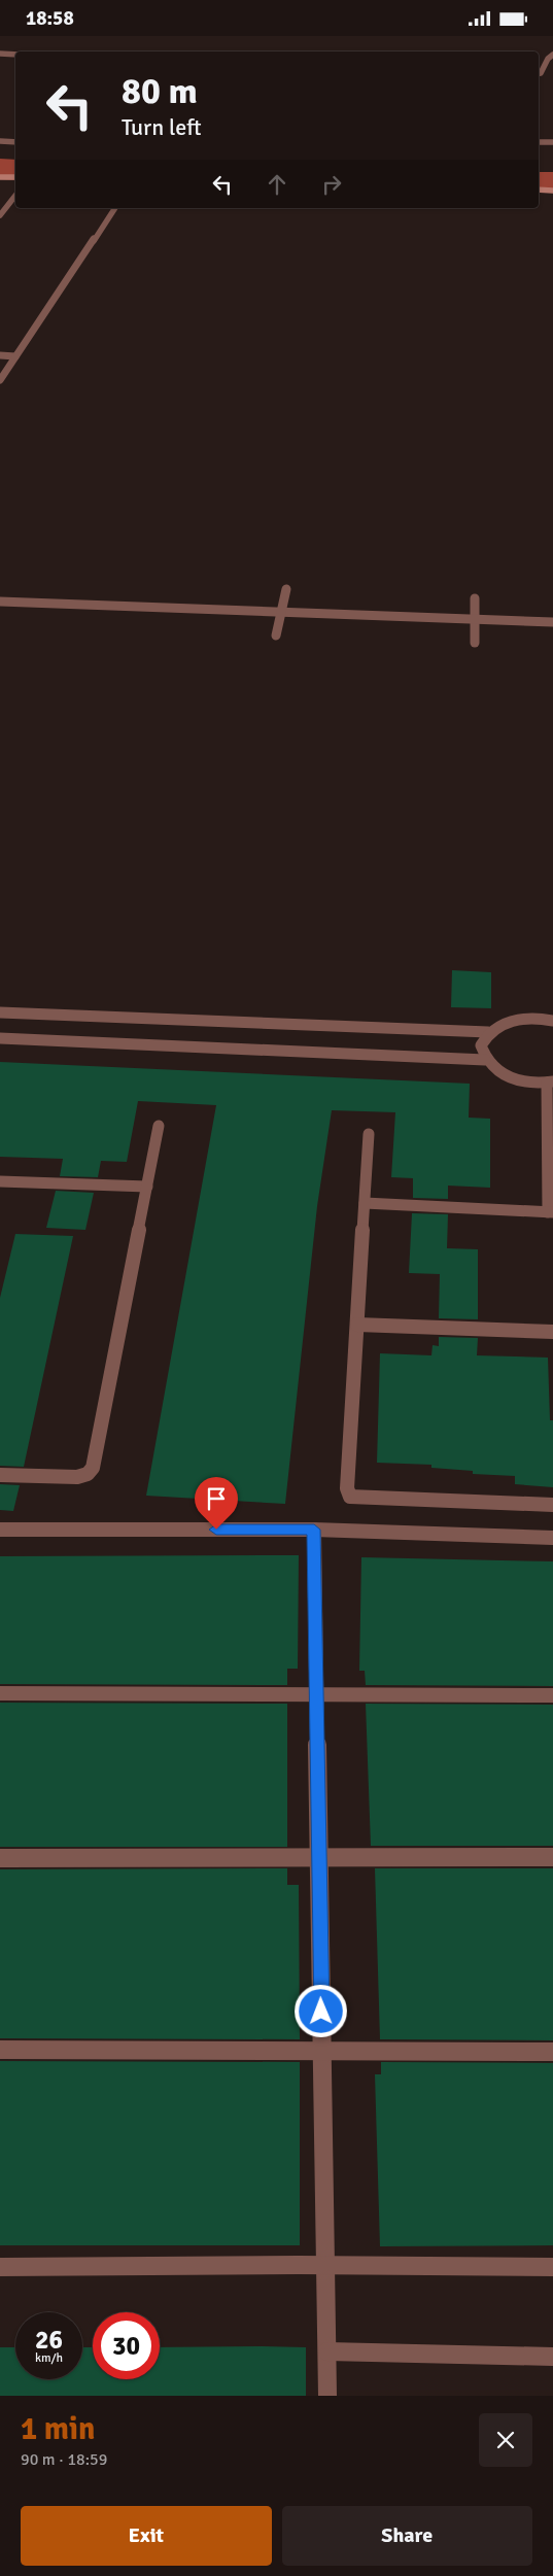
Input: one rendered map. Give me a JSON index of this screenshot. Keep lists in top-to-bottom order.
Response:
{
  "page": {
    "status": "18:58",
    "turn": ["80 m", "Turn left"],
    "speed": "26 km/h",
    "limit": "30",
    "heading": ["1 min", "90 m · 18:59"],
    "buttons": ["Exit", "Share"]
  }
}
